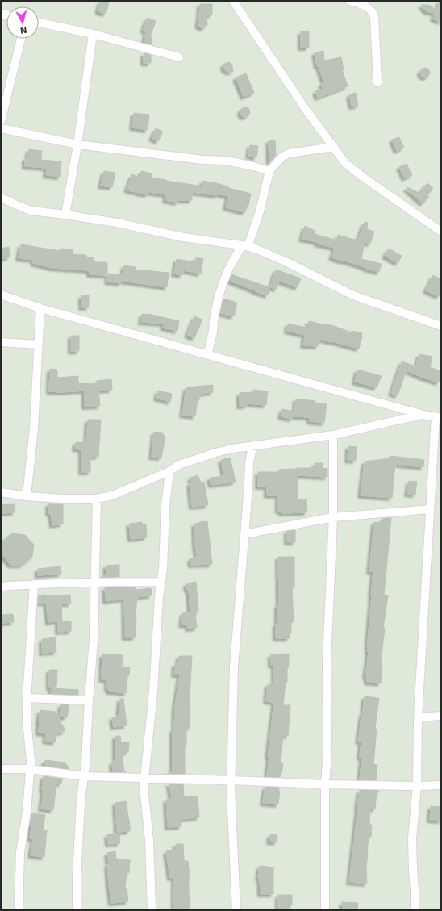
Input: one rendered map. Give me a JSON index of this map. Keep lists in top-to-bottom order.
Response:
{
  "north": "bottom"
}
